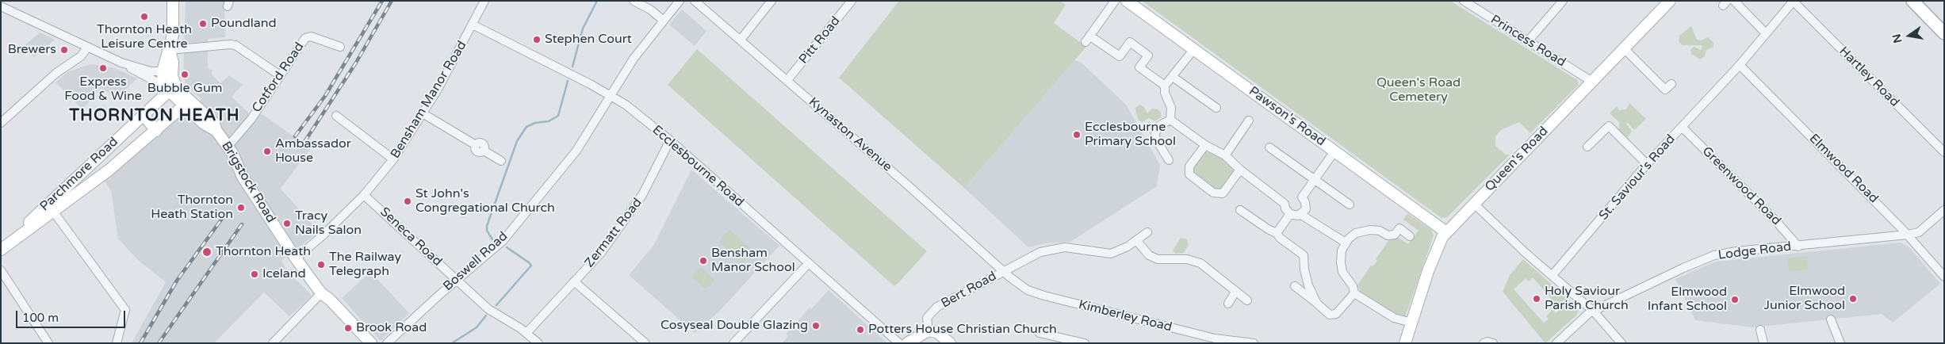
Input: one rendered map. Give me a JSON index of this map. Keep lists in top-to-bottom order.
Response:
{
  "streets": {
    "street": [
      "Pitt Road",
      "Princess Road",
      "Hartley Road",
      "Cotford Road",
      "Bensham Manor Road",
      "Pawson's Road",
      "Kynaston Avenue",
      "Queen's Road",
      "Ecclesbourne Road",
      "Elmwood Road",
      "Parchmore Road",
      "St. Saviour's Road",
      "Brigstock Road",
      "Greenwood Road",
      "Zermatt Road",
      "Seneca Road",
      "Lodge Road",
      "Boswell Road",
      "Bert Road",
      "Kimberley Road"
    ]
  },
  "crossings": [
    ["Pitt Road", "Kynaston Avenue"],
    ["Princess Road", "Queen's Road"],
    ["Hartley Road", "St. Saviour's Road"],
    ["Cotford Road", "Brigstock Road"],
    ["Bensham Manor Road", "Ecclesbourne Road"],
    ["Bensham Manor Road", "Brigstock Road"],
    ["Bensham Manor Road", "Seneca Road"],
    ["Pawson's Road", "Queen's Road"],
    ["Kynaston Avenue", "Bert Road"],
    ["Kynaston Avenue", "Kimberley Road"],
    ["Ecclesbourne Road", "Zermatt Road"],
    ["Ecclesbourne Road", "Boswell Road"],
    ["Elmwood Road", "St. Saviour's Road"],
    ["Elmwood Road", "Lodge Road"],
    ["Parchmore Road", "Brigstock Road"],
    ["St. Saviour's Road", "Greenwood Road"],
    ["Greenwood Road", "Lodge Road"],
    ["Zermatt Road", "Seneca Road"],
    ["Seneca Road", "Boswell Road"],
    ["Bert Road", "Kimberley Road"]
  ],
  "districts": ["THORNTON HEATH"],
  "parks": ["Queen's Road Cemetery"],
  "places": [
    "Thornton Heath Leisure Centre",
    "Poundland",
    "Stephen Court",
    "Brewers",
    "Express Food & Wine",
    "Bubble Gum",
    "Ecclesbourne Primary School",
    "Ambassador House",
    "St John's Congregational Church",
    "Thornton Heath Station",
    "Tracy Nails Salon",
    "Thornton Heath",
    "Bensham Manor School",
    "The Railway Telegraph",
    "Iceland",
    "Holy Saviour Parish Church",
    "Elmwood Junior School",
    "Elmwood Infant School",
    "Cosyseal Double Glazing",
    "Brook Road",
    "Potters House Christian Church"
  ],
  "scale_bar": "100 m",
  "north": "left"
}
